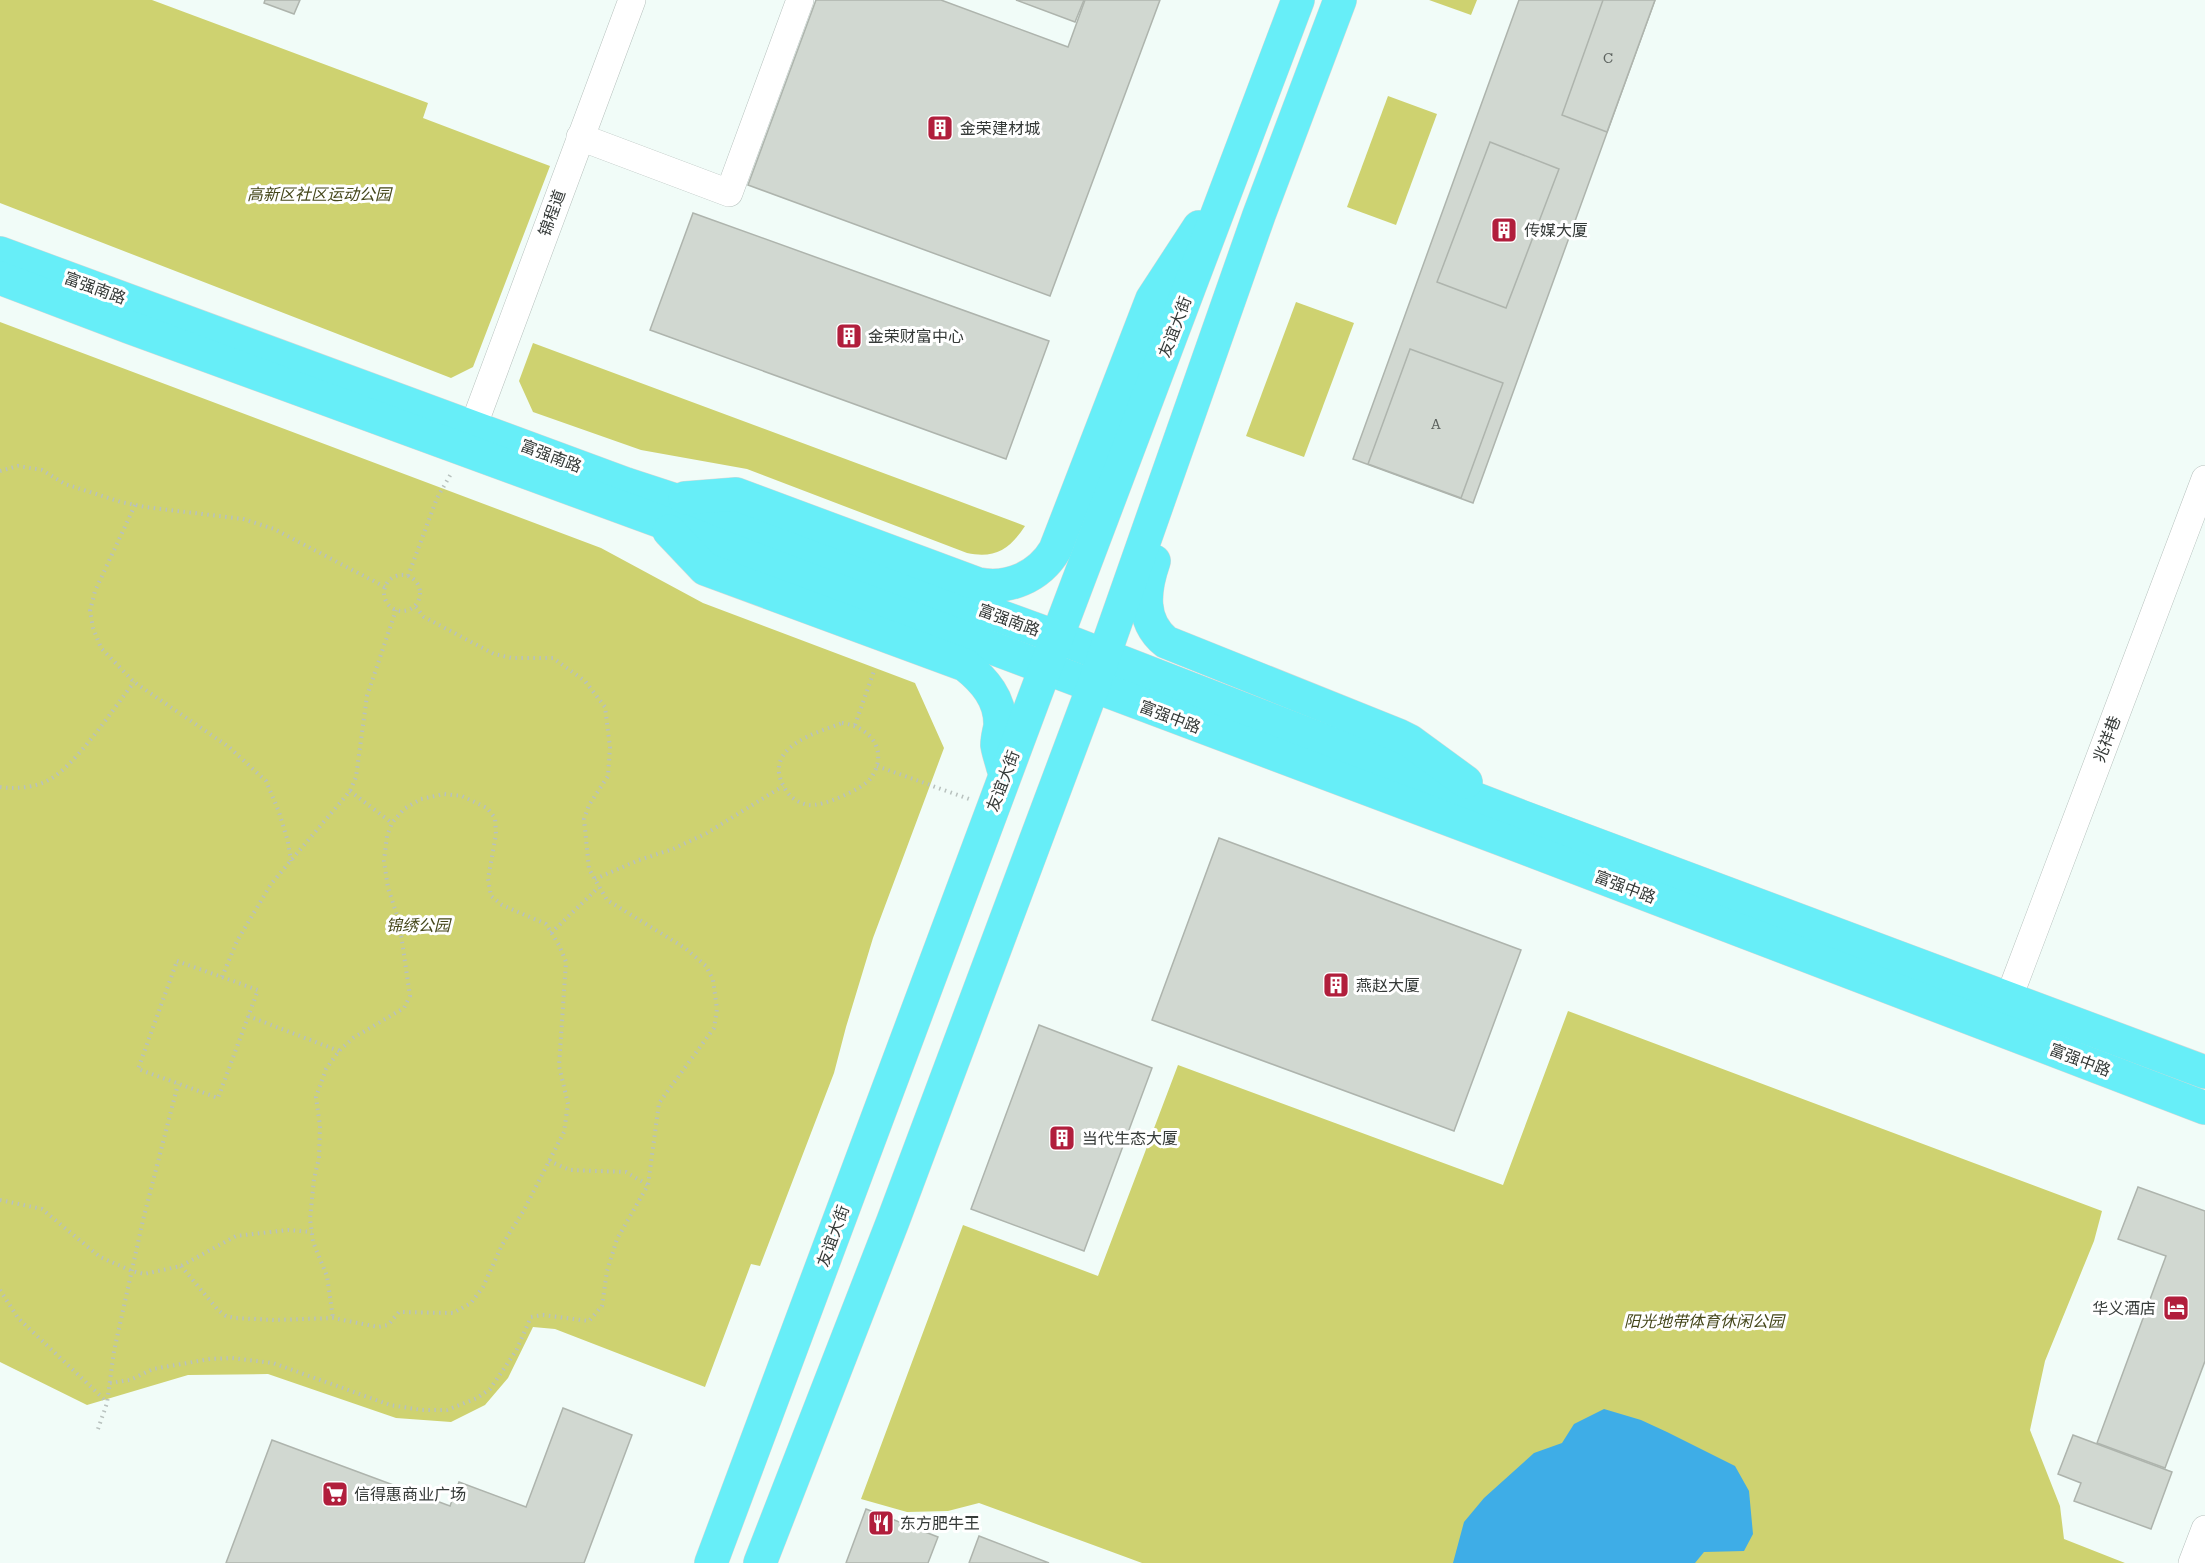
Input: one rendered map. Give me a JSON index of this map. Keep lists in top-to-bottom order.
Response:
{
  "streets": {
    "main road": ["富强南路", "友谊大街", "富强中路"],
    "street": ["锦程道", "兆祥巷"]
  },
  "crossings": [
    ["锦程道", "富强南路"],
    ["富强南路", "友谊大街"],
    ["富强南路", "富强中路"],
    ["友谊大街", "富强中路"],
    ["富强中路", "兆祥巷"]
  ],
  "parks": ["高新区社区运动公园", "锦绣公园", "阳光地带体育休闲公园"],
  "places": {
    "building": [
      "金荣建材城",
      "传媒大厦",
      "金荣财富中心",
      "燕赵大厦",
      "当代生态大厦"
    ],
    "hotel": ["华义酒店"],
    "supermarket": ["信得惠商业广场"],
    "restaurant": ["东方肥牛王"]
  },
  "house_numbers": ["C", "A"]
}
